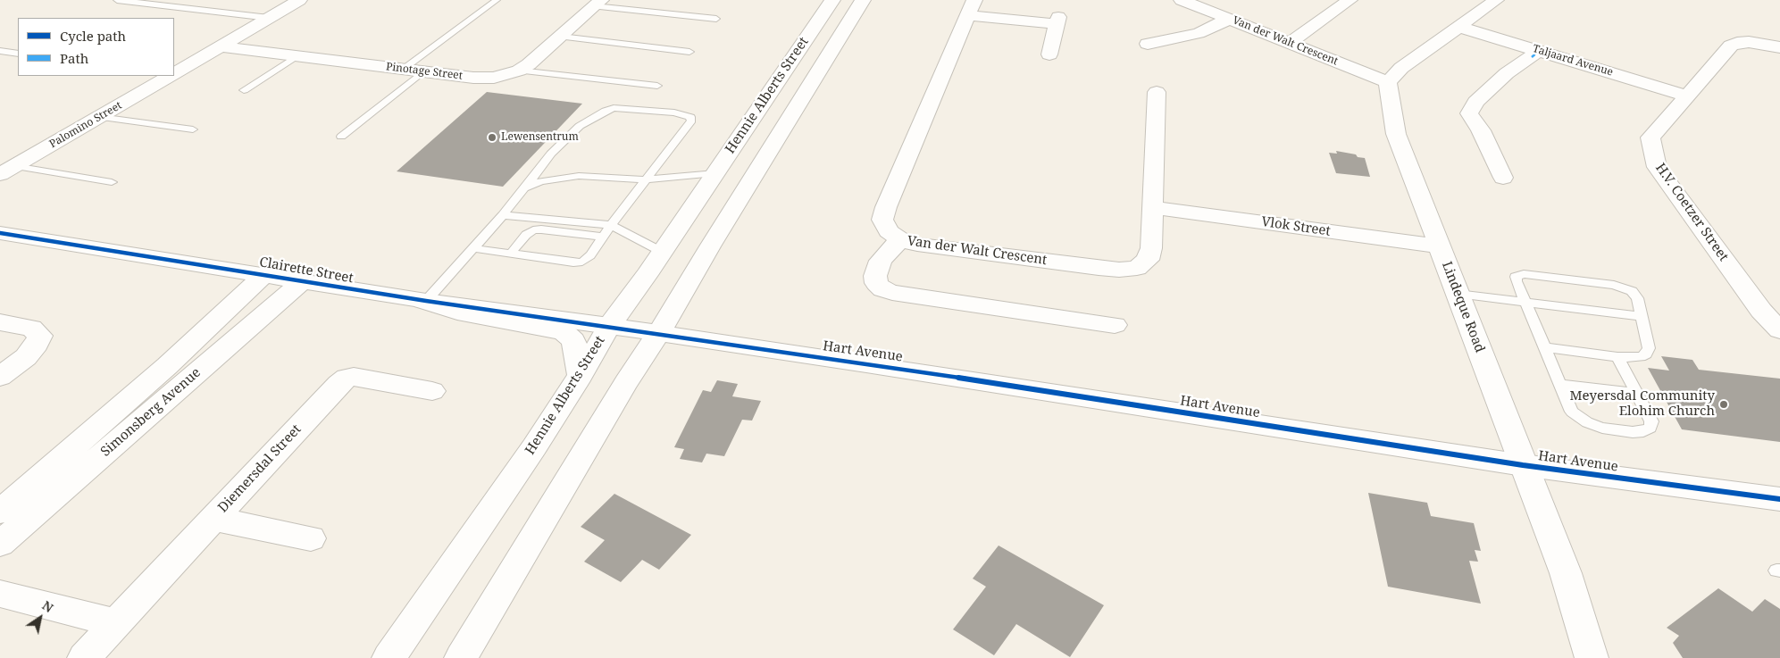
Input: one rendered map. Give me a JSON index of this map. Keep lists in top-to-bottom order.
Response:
{
  "streets": {
    "street": [
      "Van der Walt Crescent",
      "Taljaard Avenue",
      "Pinotage Street",
      "Hennie Alberts Street",
      "Palomino Street",
      "H.V. Coetzer Street",
      "Vlok Street",
      "Clairette Street",
      "Lindeque Road",
      "Hart Avenue",
      "Simonsberg Avenue",
      "Diemersdal Street"
    ]
  },
  "crossings": [
    ["Van der Walt Crescent", "Vlok Street"],
    ["Van der Walt Crescent", "Lindeque Road"],
    ["Taljaard Avenue", "H.V. Coetzer Street"],
    ["Pinotage Street", "Palomino Street"],
    ["Hennie Alberts Street", "Clairette Street"],
    ["Hennie Alberts Street", "Hart Avenue"],
    ["Vlok Street", "Lindeque Road"],
    ["Clairette Street", "Hart Avenue"],
    ["Clairette Street", "Simonsberg Avenue"],
    ["Lindeque Road", "Hart Avenue"]
  ],
  "places": ["Lewensentrum", "Meyersdal Community Elohim Church"],
  "legend": ["Cycle path", "Path"],
  "north": "top right"
}
